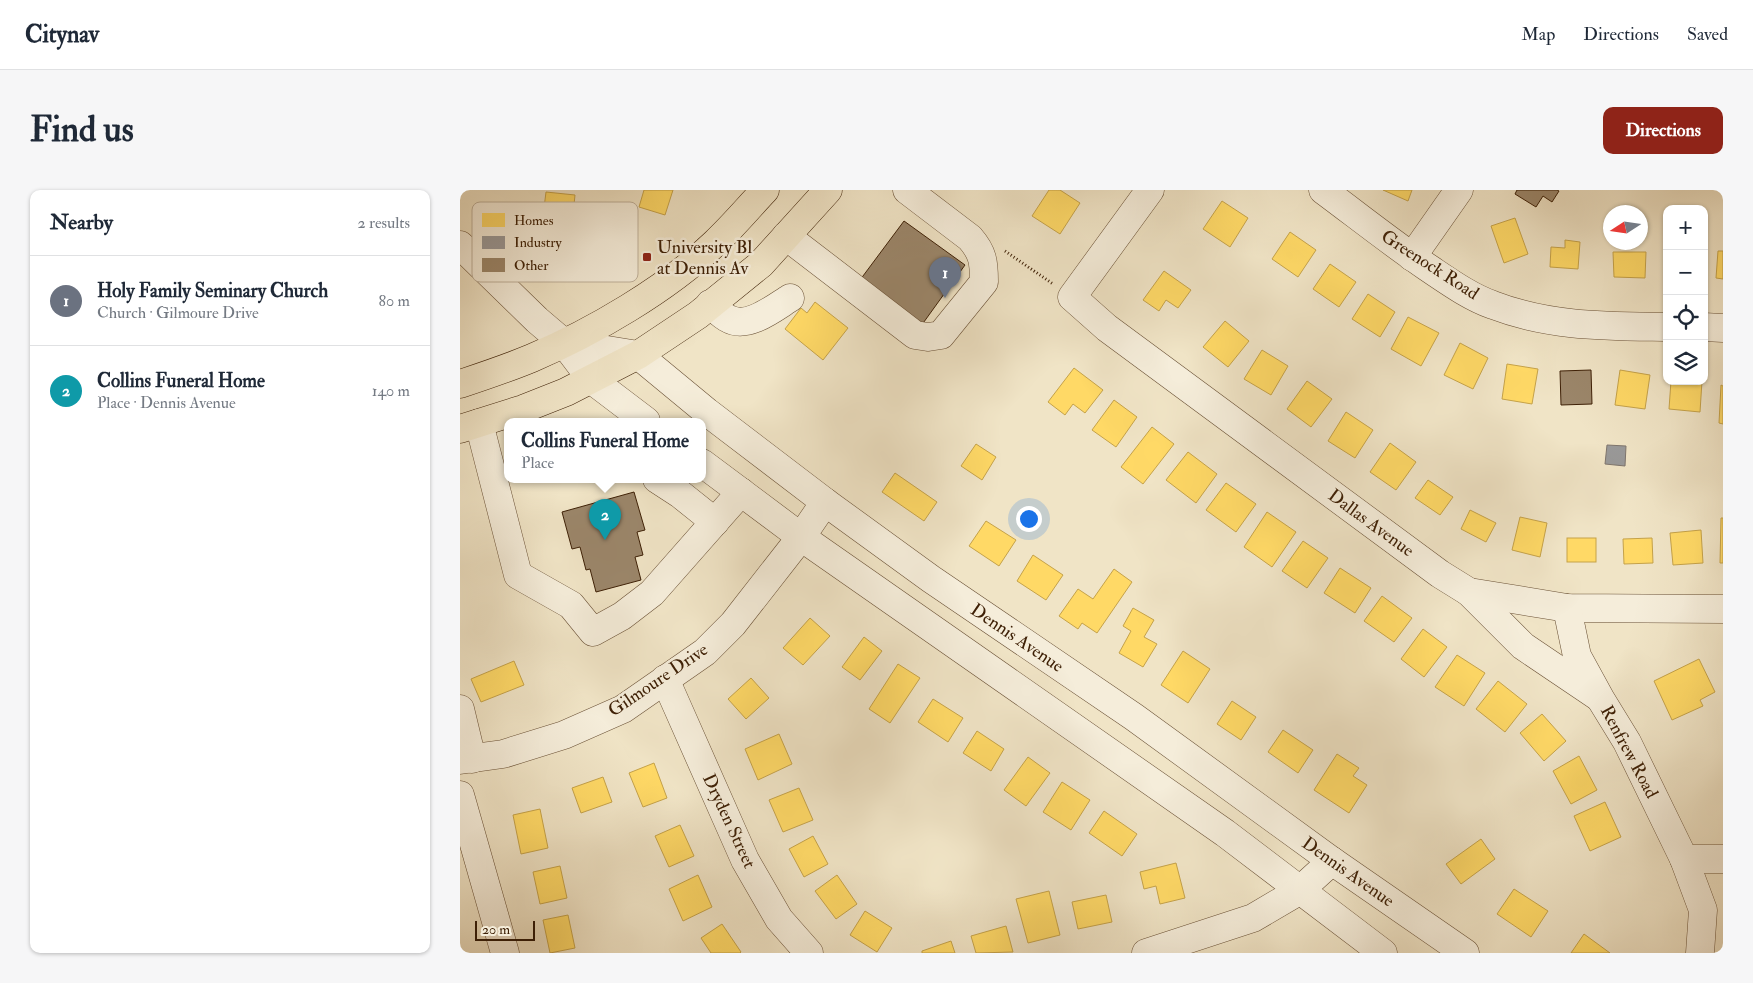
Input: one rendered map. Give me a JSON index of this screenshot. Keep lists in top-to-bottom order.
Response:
{
  "streets": {
    "street": [
      "Greenock Road",
      "Dallas Avenue",
      "Dennis Avenue",
      "Gilmoure Drive",
      "Renfrew Road",
      "Dryden Street"
    ]
  },
  "crossings": [
    ["Dallas Avenue", "Renfrew Road"],
    ["Dennis Avenue", "Gilmoure Drive"],
    ["Gilmoure Drive", "Dryden Street"]
  ],
  "places": {
    "transit": ["University Bl at Dennis Av"]
  },
  "legend": ["Homes", "Industry", "Other"],
  "scale_bar": "20 m",
  "north": "left",
  "page": {
    "header": "Citynav",
    "nav": ["Map", "Directions", "Saved"],
    "buttons": "Directions",
    "title": "Find us",
    "heading": ["Nearby", "2 results"],
    "map_buttons": ["+", "−"],
    "list": [
      {
        "mark": "1",
        "name": "Holy Family Seminary Church",
        "note": "Church · Gilmoure Drive",
        "value": "80 m"
      },
      {
        "mark": "2",
        "name": "Collins Funeral Home",
        "note": "Place · Dennis Avenue",
        "value": "140 m"
      }
    ],
    "pins": ["1", "2"],
    "popup": ["Collins Funeral Home", "Place"],
    "scale": "20 m"
  }
}
